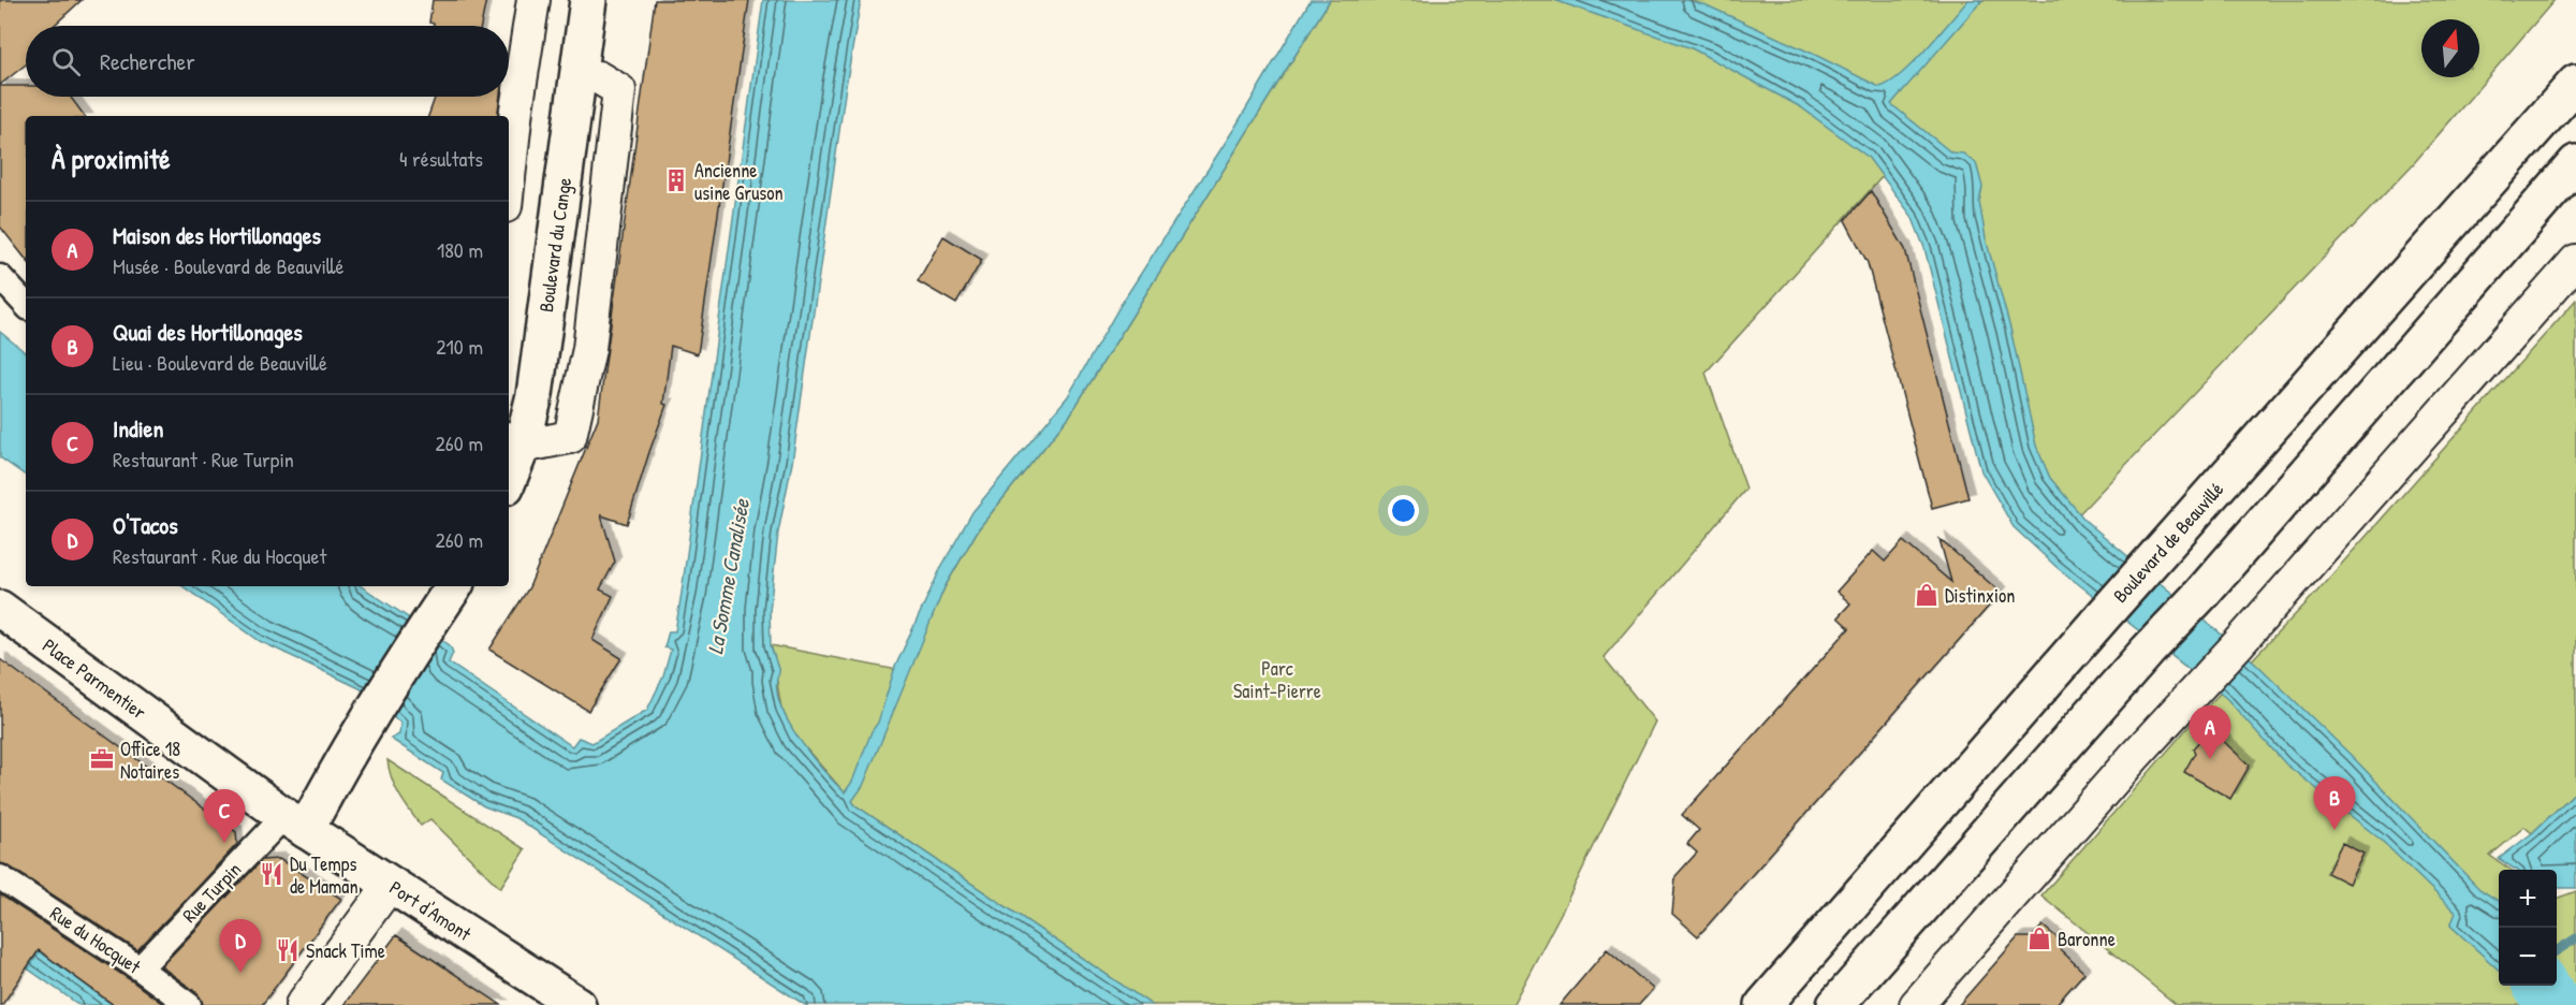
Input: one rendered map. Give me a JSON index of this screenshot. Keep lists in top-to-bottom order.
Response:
{
  "streets": {
    "main road": [
      "Boulevard du Cange",
      "Boulevard de Beauvillé",
      "Place Parmentier",
      "Port d'Amont"
    ],
    "street": ["Rue Turpin", "Rue du Hocquet"]
  },
  "crossings": [
    ["Place Parmentier", "Rue Turpin"],
    ["Place Parmentier", "Port d'Amont"],
    ["Rue Turpin", "Port d'Amont"],
    ["Rue Turpin", "Rue du Hocquet"]
  ],
  "water": ["La Somme Canalisée"],
  "parks": ["Parc Saint-Pierre"],
  "places": {
    "building": ["Ancienne usine Gruson"],
    "shop": ["Distinxion", "Baronne"],
    "office": ["Office 18 Notaires"],
    "restaurant": ["Du Temps de Maman", "Snack Time"]
  },
  "north": "top",
  "page": {
    "search": "Rechercher",
    "heading": ["À proximité", "4 résultats"],
    "list": [
      {
        "mark": "A",
        "name": "Maison des Hortillonages",
        "note": "Musée · Boulevard de Beauvillé",
        "value": "180 m"
      },
      {
        "mark": "B",
        "name": "Quai des Hortillonages",
        "note": "Lieu · Boulevard de Beauvillé",
        "value": "210 m"
      },
      {
        "mark": "C",
        "name": "Indien",
        "note": "Restaurant · Rue Turpin",
        "value": "260 m"
      },
      {
        "mark": "D",
        "name": "O'Tacos",
        "note": "Restaurant · Rue du Hocquet",
        "value": "260 m"
      }
    ],
    "pins": [
      "A",
      "B",
      "C",
      "D"
    ],
    "map_buttons": ["+", "−"]
  }
}
